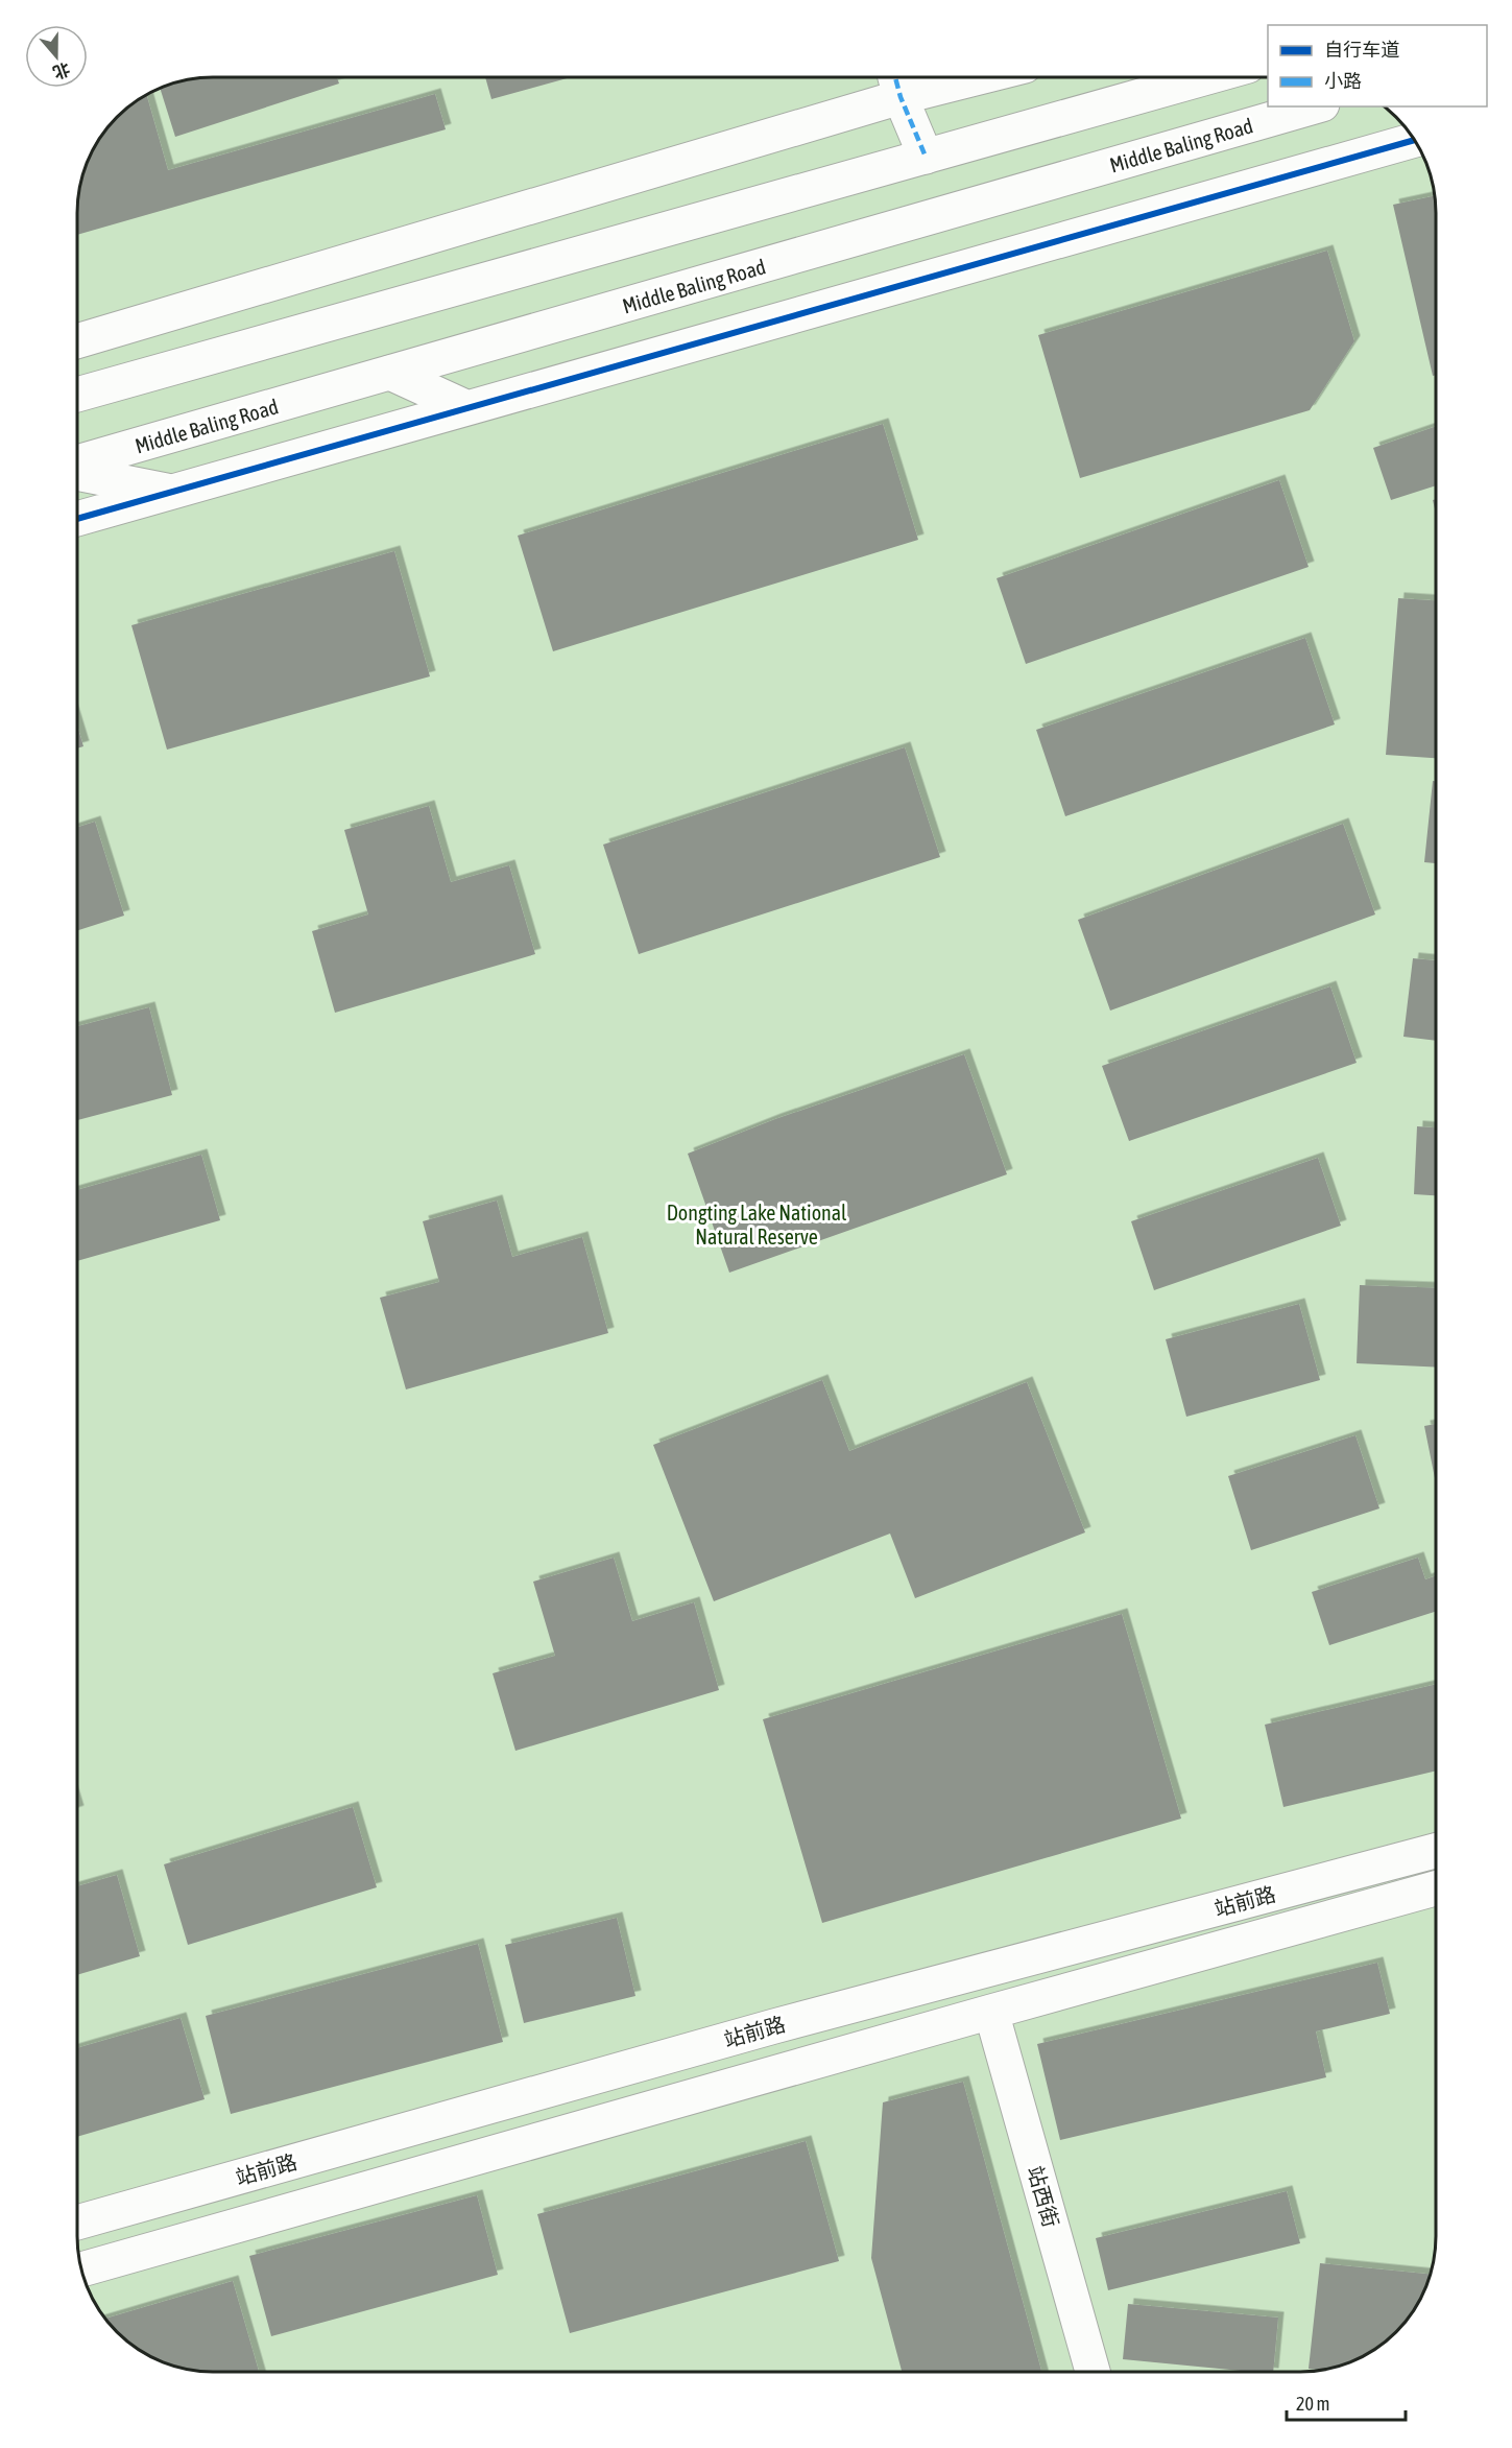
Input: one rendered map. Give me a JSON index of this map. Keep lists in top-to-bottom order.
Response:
{
  "streets": {
    "main road": ["Middle Baling Road", "站前路", "站西街"]
  },
  "crossings": [
    ["站前路", "站西街"]
  ],
  "parks": ["Dongting Lake National Natural Reserve"],
  "legend": ["自行车道", "小路"],
  "scale_bar": "20 m",
  "north": "bottom"
}
